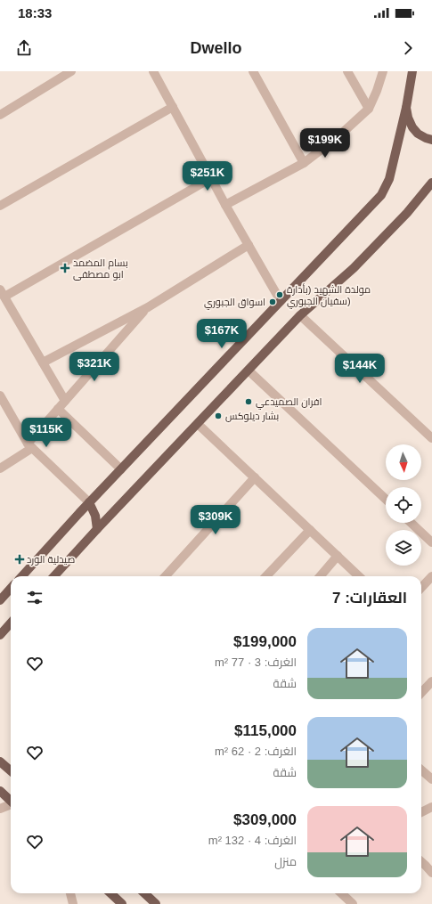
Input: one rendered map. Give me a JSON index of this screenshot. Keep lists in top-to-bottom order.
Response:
{
  "places": {
    "health": ["بسام المضمد ابو مصطفى", "صيدلية الورد"],
    "other": [
      "مولدة الشهيد (بأدارة سفيان الجبوري)",
      "اسواق الجبوري",
      "افران الصميدعي",
      "بشار ديلوكس"
    ]
  },
  "north": "bottom",
  "page": {
    "status": "18:33",
    "header": "Dwello",
    "price": [
      "$199K",
      "$251K",
      "$167K",
      "$321K",
      "$144K",
      "$115K",
      "$309K"
    ],
    "heading": "العقارات: 7",
    "list": [
      {
        "name": "$199,000",
        "note": "الغرف: 3 · 77 m² · شقة"
      },
      {
        "name": "$115,000",
        "note": "الغرف: 2 · 62 m² · شقة"
      },
      {
        "name": "$309,000",
        "note": "الغرف: 4 · 132 m² · منزل"
      }
    ]
  }
}
